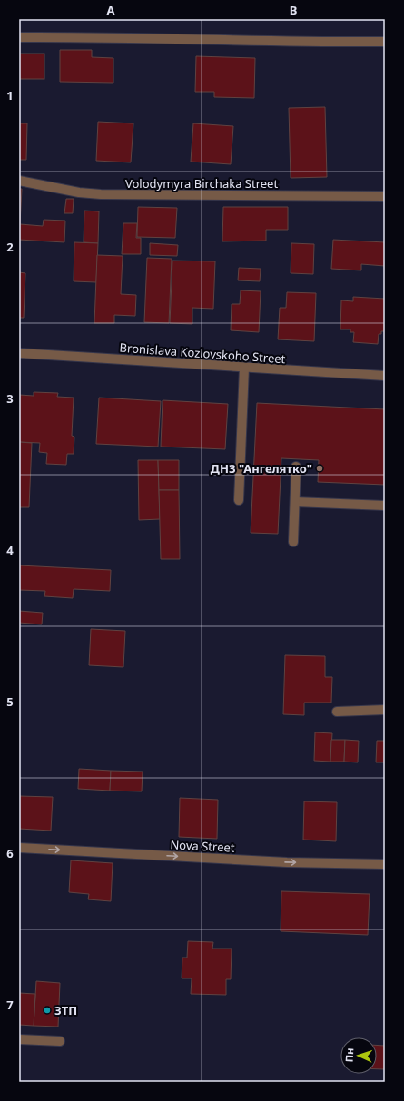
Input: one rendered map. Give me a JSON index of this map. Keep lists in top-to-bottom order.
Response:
{
  "streets": {
    "street": ["Volodymyra Birchaka Street", "Bronislava Kozlovskoho Street", "Nova Street"]
  },
  "one_way": ["Nova Street"],
  "places": ["ДНЗ \"Ангелятко\"", "ЗТП"],
  "north": "left",
  "grid": {
    "columns": ["A", "B"],
    "rows": [
      "1",
      "2",
      "3",
      "4",
      "5",
      "6",
      "7"
    ]
  }
}
